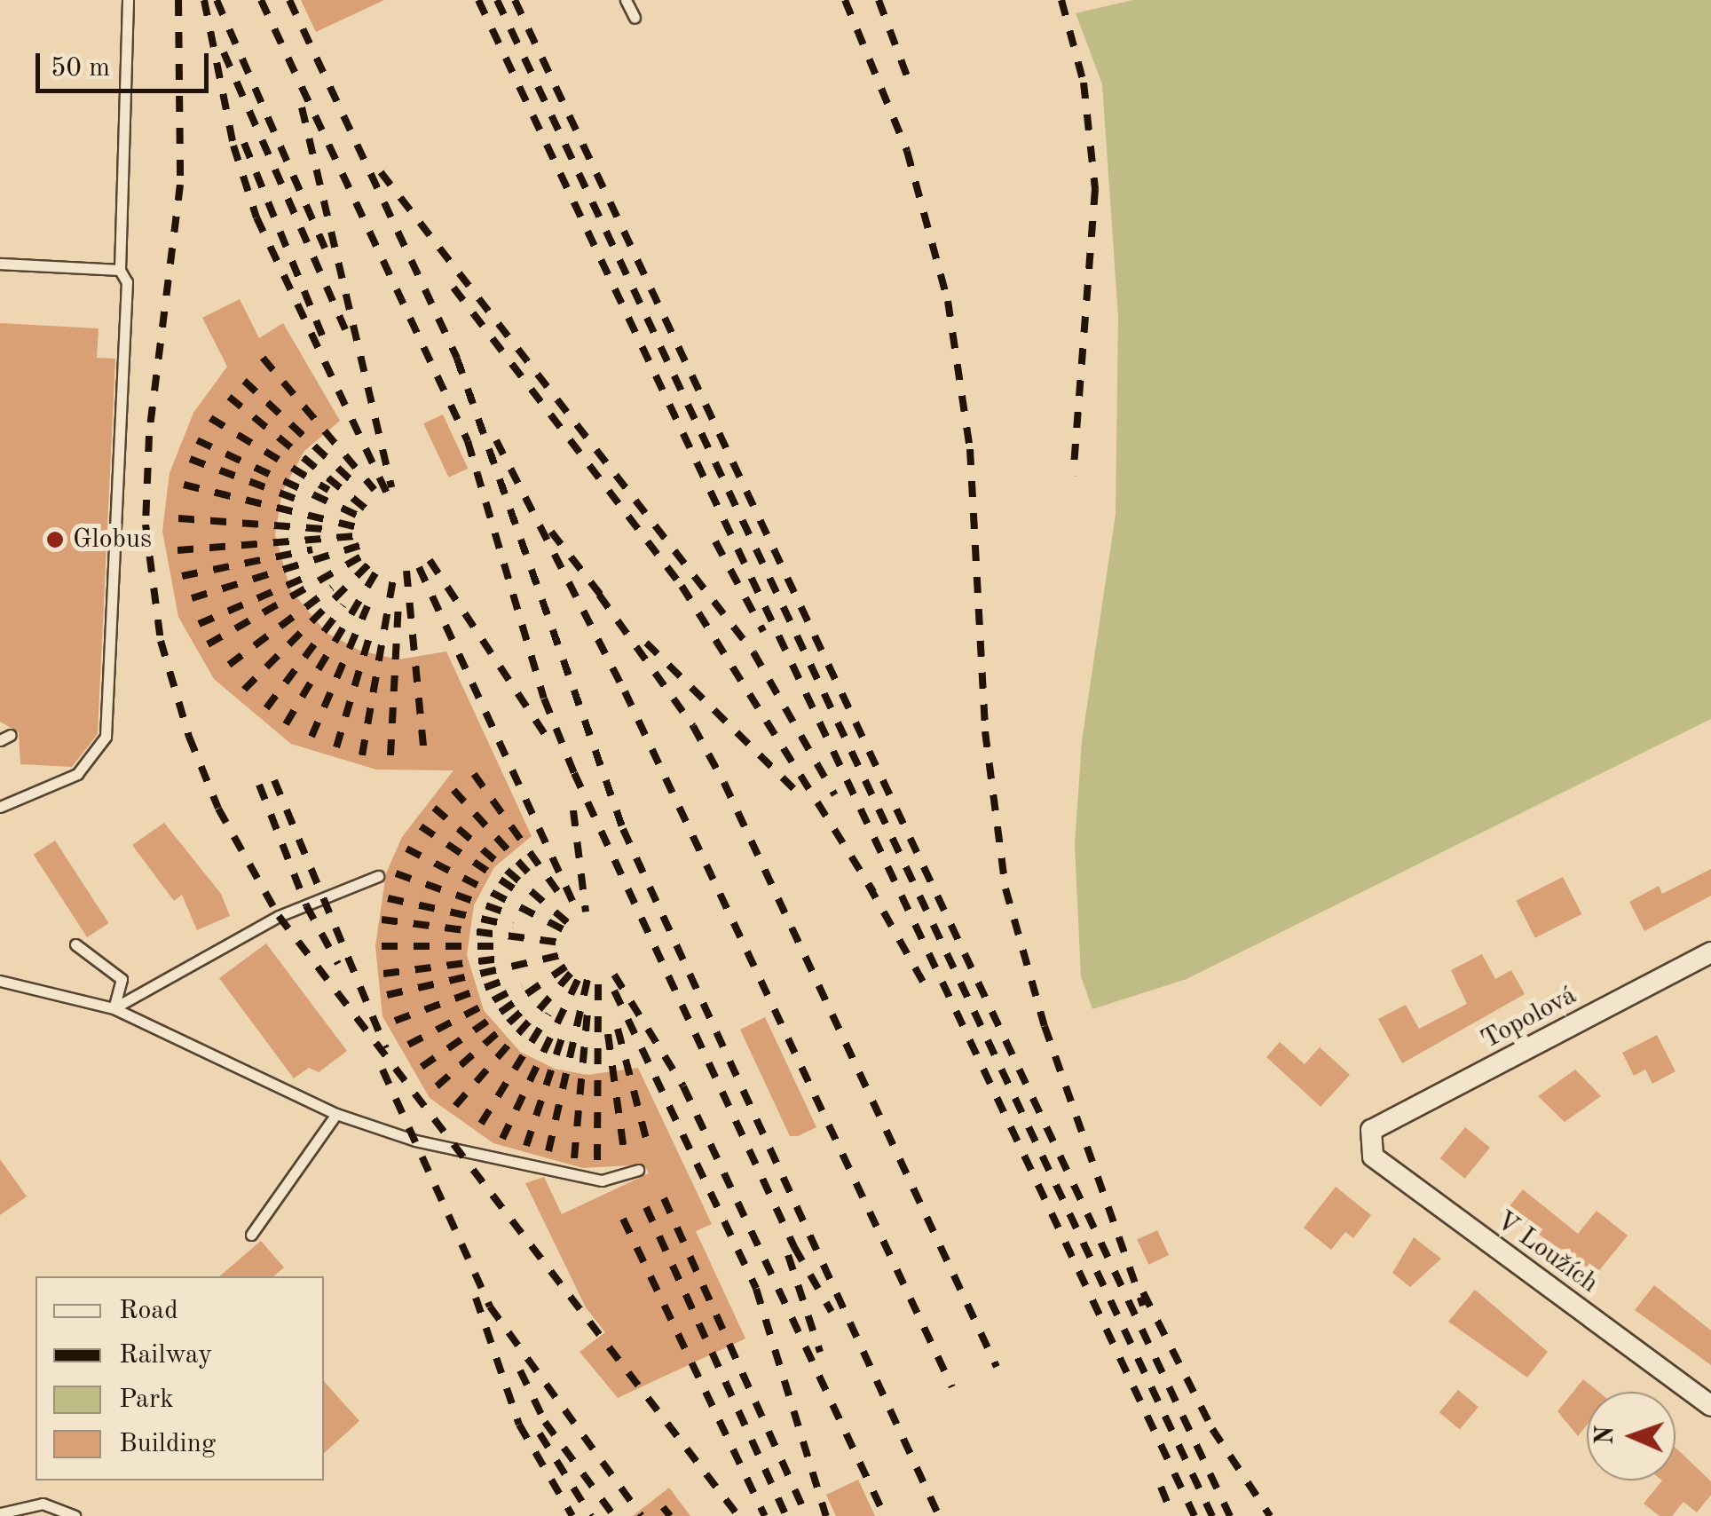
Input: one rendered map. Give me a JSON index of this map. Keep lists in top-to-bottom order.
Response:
{
  "streets": {
    "street": ["Topolová", "V Loužích"]
  },
  "crossings": [
    ["Topolová", "V Loužích"]
  ],
  "places": ["Globus"],
  "legend": [
    "Road",
    "Railway",
    "Park",
    "Building"
  ],
  "scale_bar": "50 m",
  "north": "left"
}
